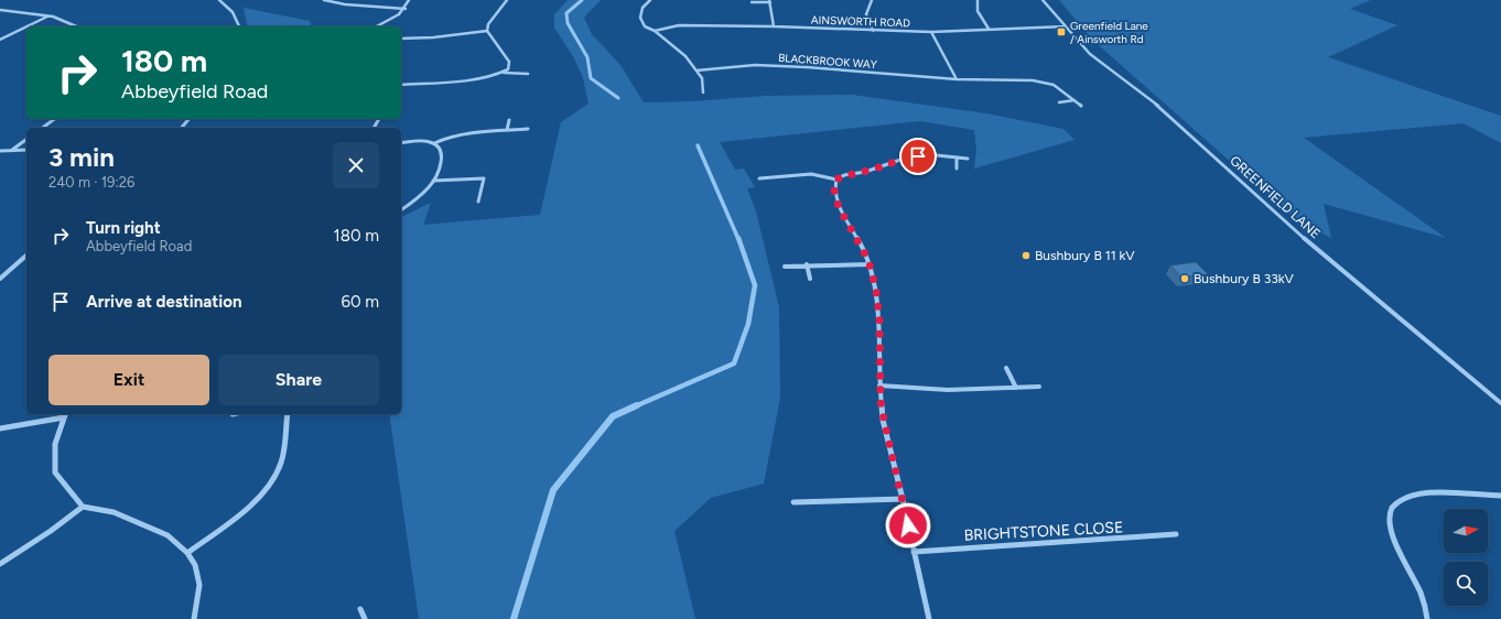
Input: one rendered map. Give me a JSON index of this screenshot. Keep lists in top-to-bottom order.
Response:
{
  "streets": {
    "street": [
      "AINSWORTH ROAD",
      "BLACKBROOK WAY",
      "GREENFIELD LANE",
      "BRIGHTSTONE CLOSE"
    ]
  },
  "crossings": [
    ["AINSWORTH ROAD", "GREENFIELD LANE"]
  ],
  "places": {
    "transit": ["Greenfield Lane / Ainsworth Rd"],
    "other": ["Bushbury B 11 kV", "Bushbury B 33kV"]
  },
  "north": "right",
  "page": {
    "turn": ["180 m", "Abbeyfield Road"],
    "heading": ["3 min", "240 m · 19:26"],
    "list": [
      {
        "name": "Turn right",
        "note": "Abbeyfield Road",
        "value": "180 m"
      },
      {
        "name": "Arrive at destination",
        "value": "60 m"
      }
    ],
    "buttons": ["Exit", "Share"]
  }
}
